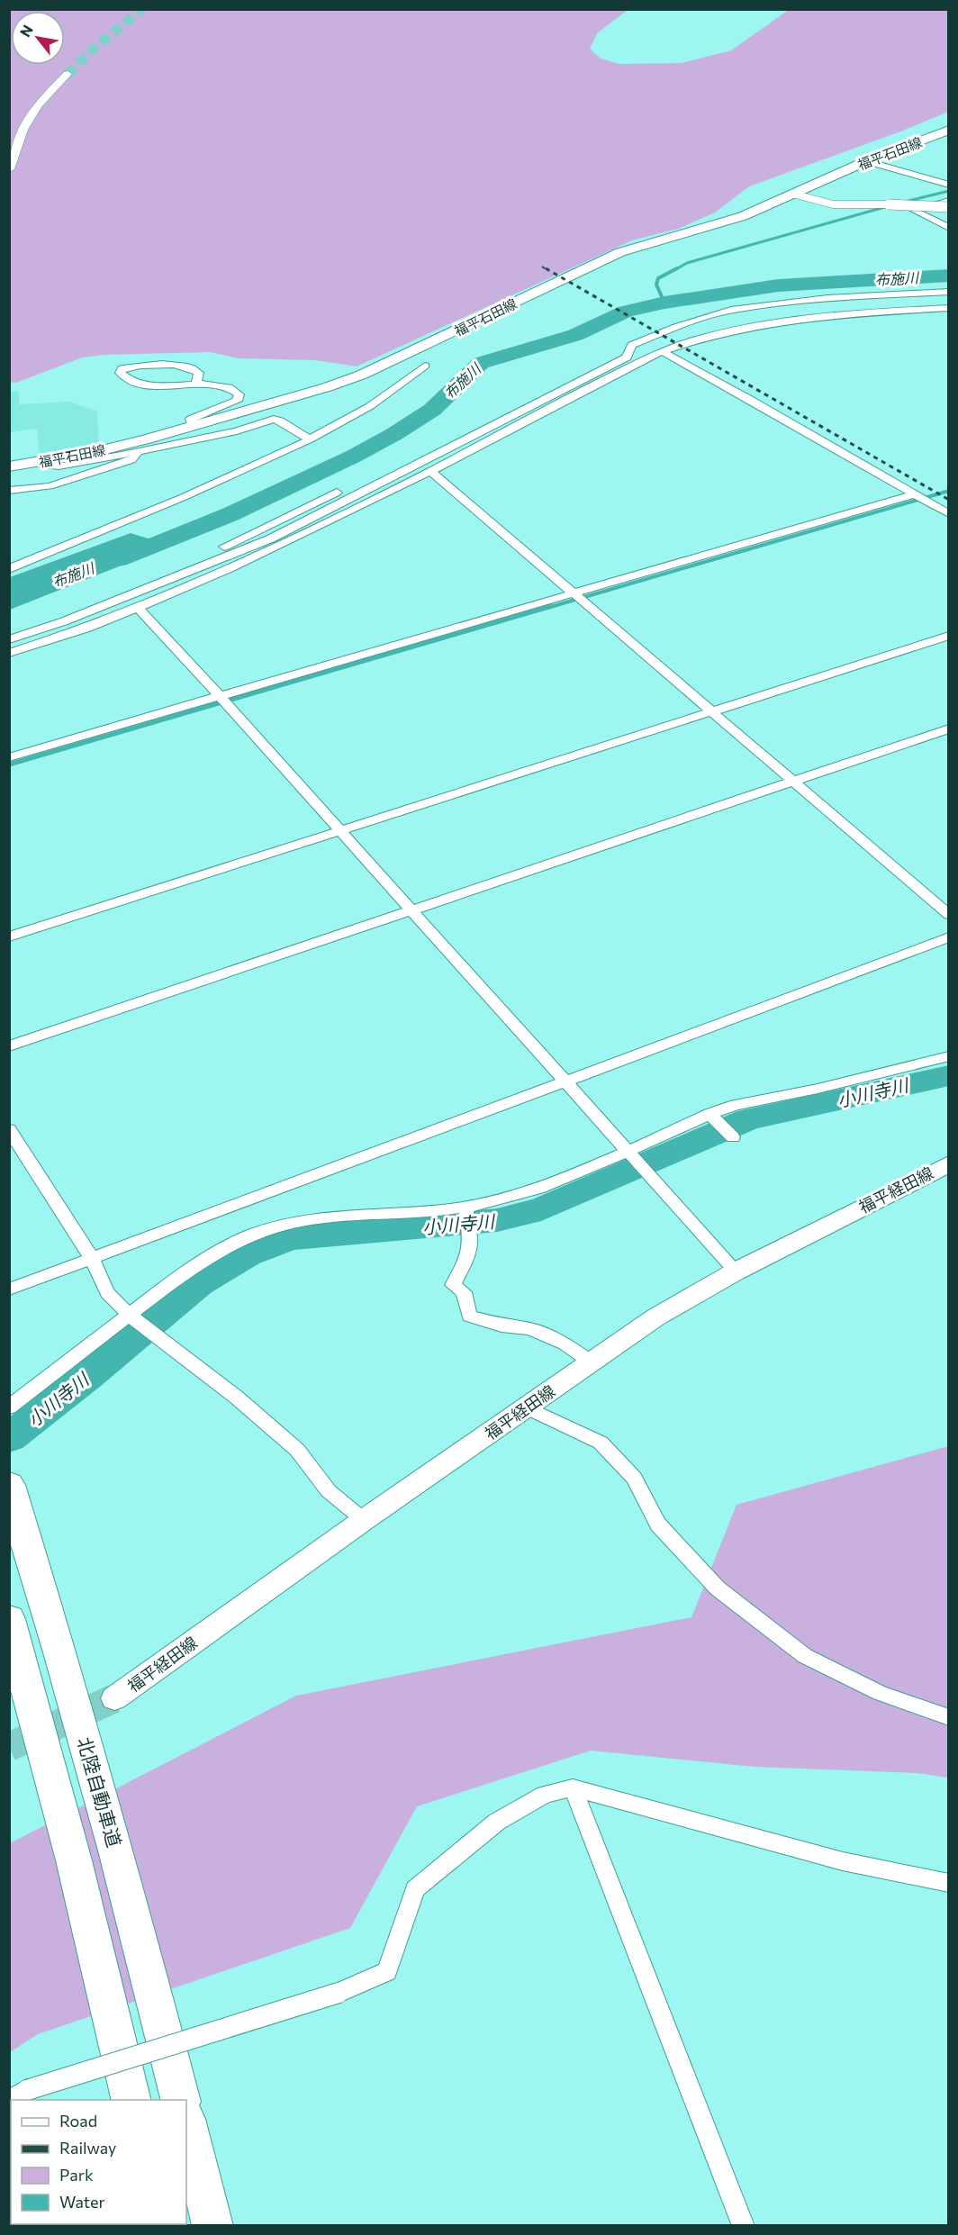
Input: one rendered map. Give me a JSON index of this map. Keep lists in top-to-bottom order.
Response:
{
  "streets": {
    "highway": ["北陸自動車道"],
    "main road": ["福平石田線", "福平経田線"]
  },
  "water": ["布施川", "小川寺川"],
  "legend": [
    "Road",
    "Railway",
    "Park",
    "Water"
  ],
  "north": "top left"
}
